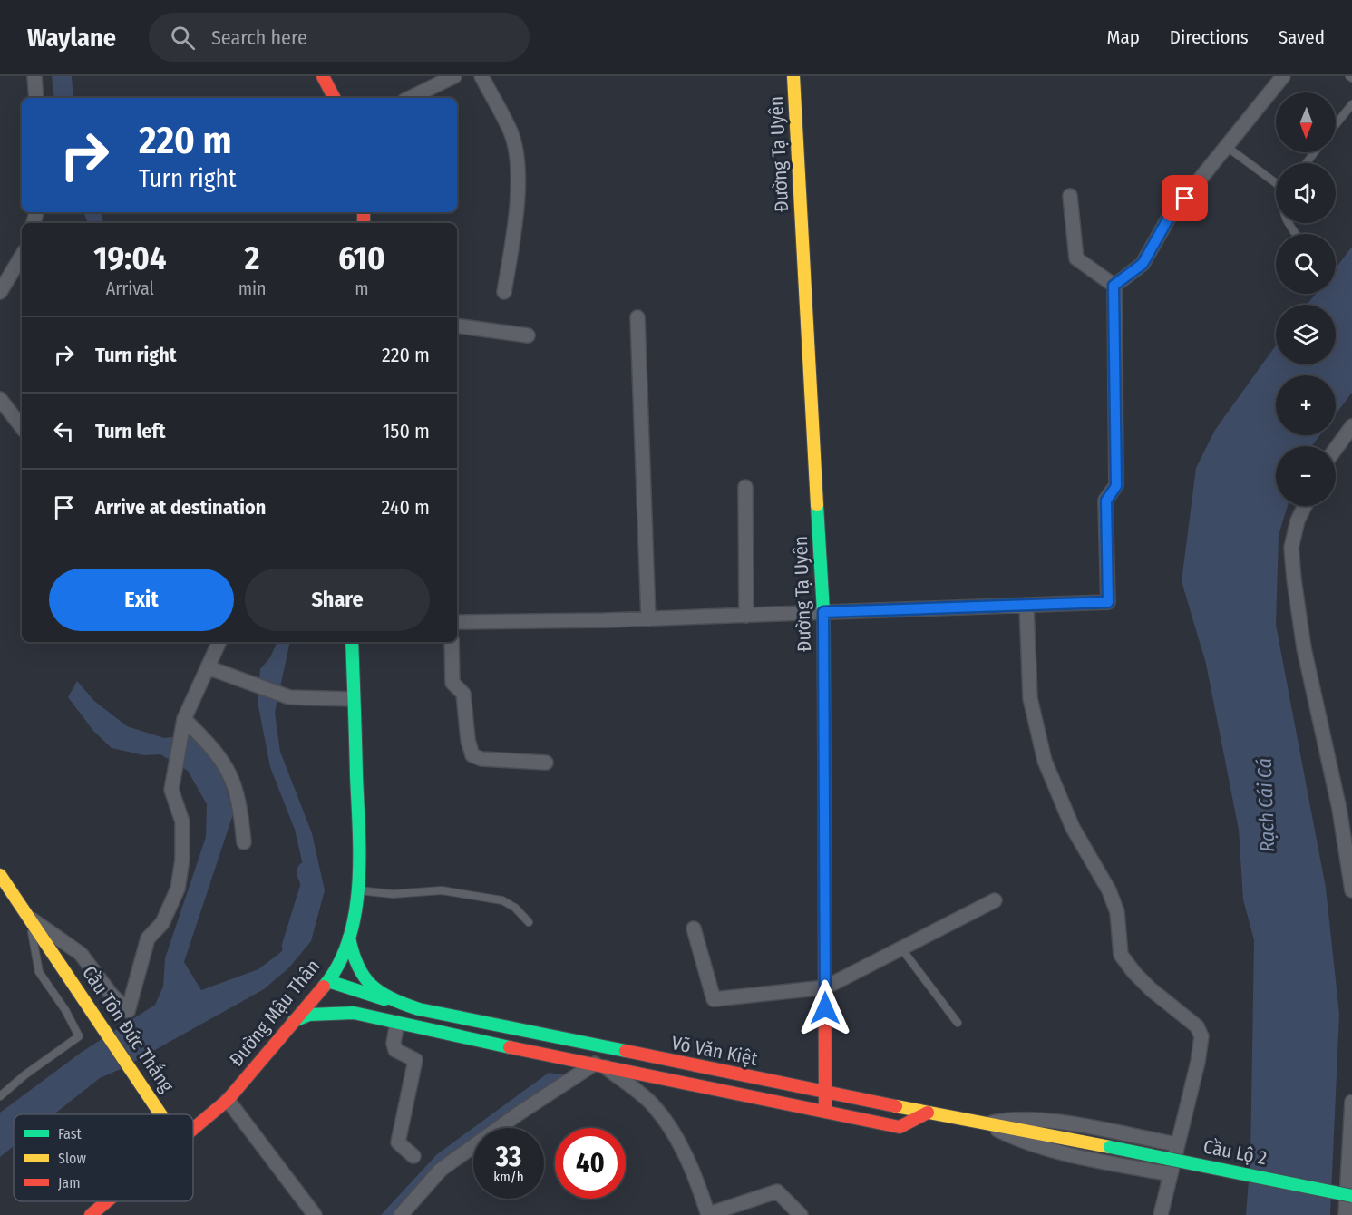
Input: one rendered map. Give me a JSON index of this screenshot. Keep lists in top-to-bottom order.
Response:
{
  "streets": {
    "main road": [
      "Đường Tạ Uyên",
      "Đường Mậu Thân",
      "Cầu Tôn Đức Thắng",
      "Võ Văn Kiệt",
      "Cầu Lộ 2"
    ]
  },
  "crossings": [
    ["Đường Tạ Uyên", "Võ Văn Kiệt"],
    ["Đường Mậu Thân", "Võ Văn Kiệt"],
    ["Võ Văn Kiệt", "Cầu Lộ 2"]
  ],
  "water": ["Rạch Cái Cá"],
  "legend": ["Fast", "Slow", "Jam"],
  "north": "bottom",
  "page": {
    "header": "Waylane",
    "search": "Search here",
    "nav": ["Map", "Directions", "Saved"],
    "map_buttons": ["+", "−"],
    "turn": ["220 m", "Turn right"],
    "eta": [
      "19:04",
      "Arrival",
      "2",
      "min",
      "610",
      "m"
    ],
    "list": [
      {
        "name": "Turn right",
        "value": "220 m"
      },
      {
        "name": "Turn left",
        "value": "150 m"
      },
      {
        "name": "Arrive at destination",
        "value": "240 m"
      }
    ],
    "buttons": ["Exit", "Share"],
    "speed": "33 km/h",
    "limit": "40"
  }
}
